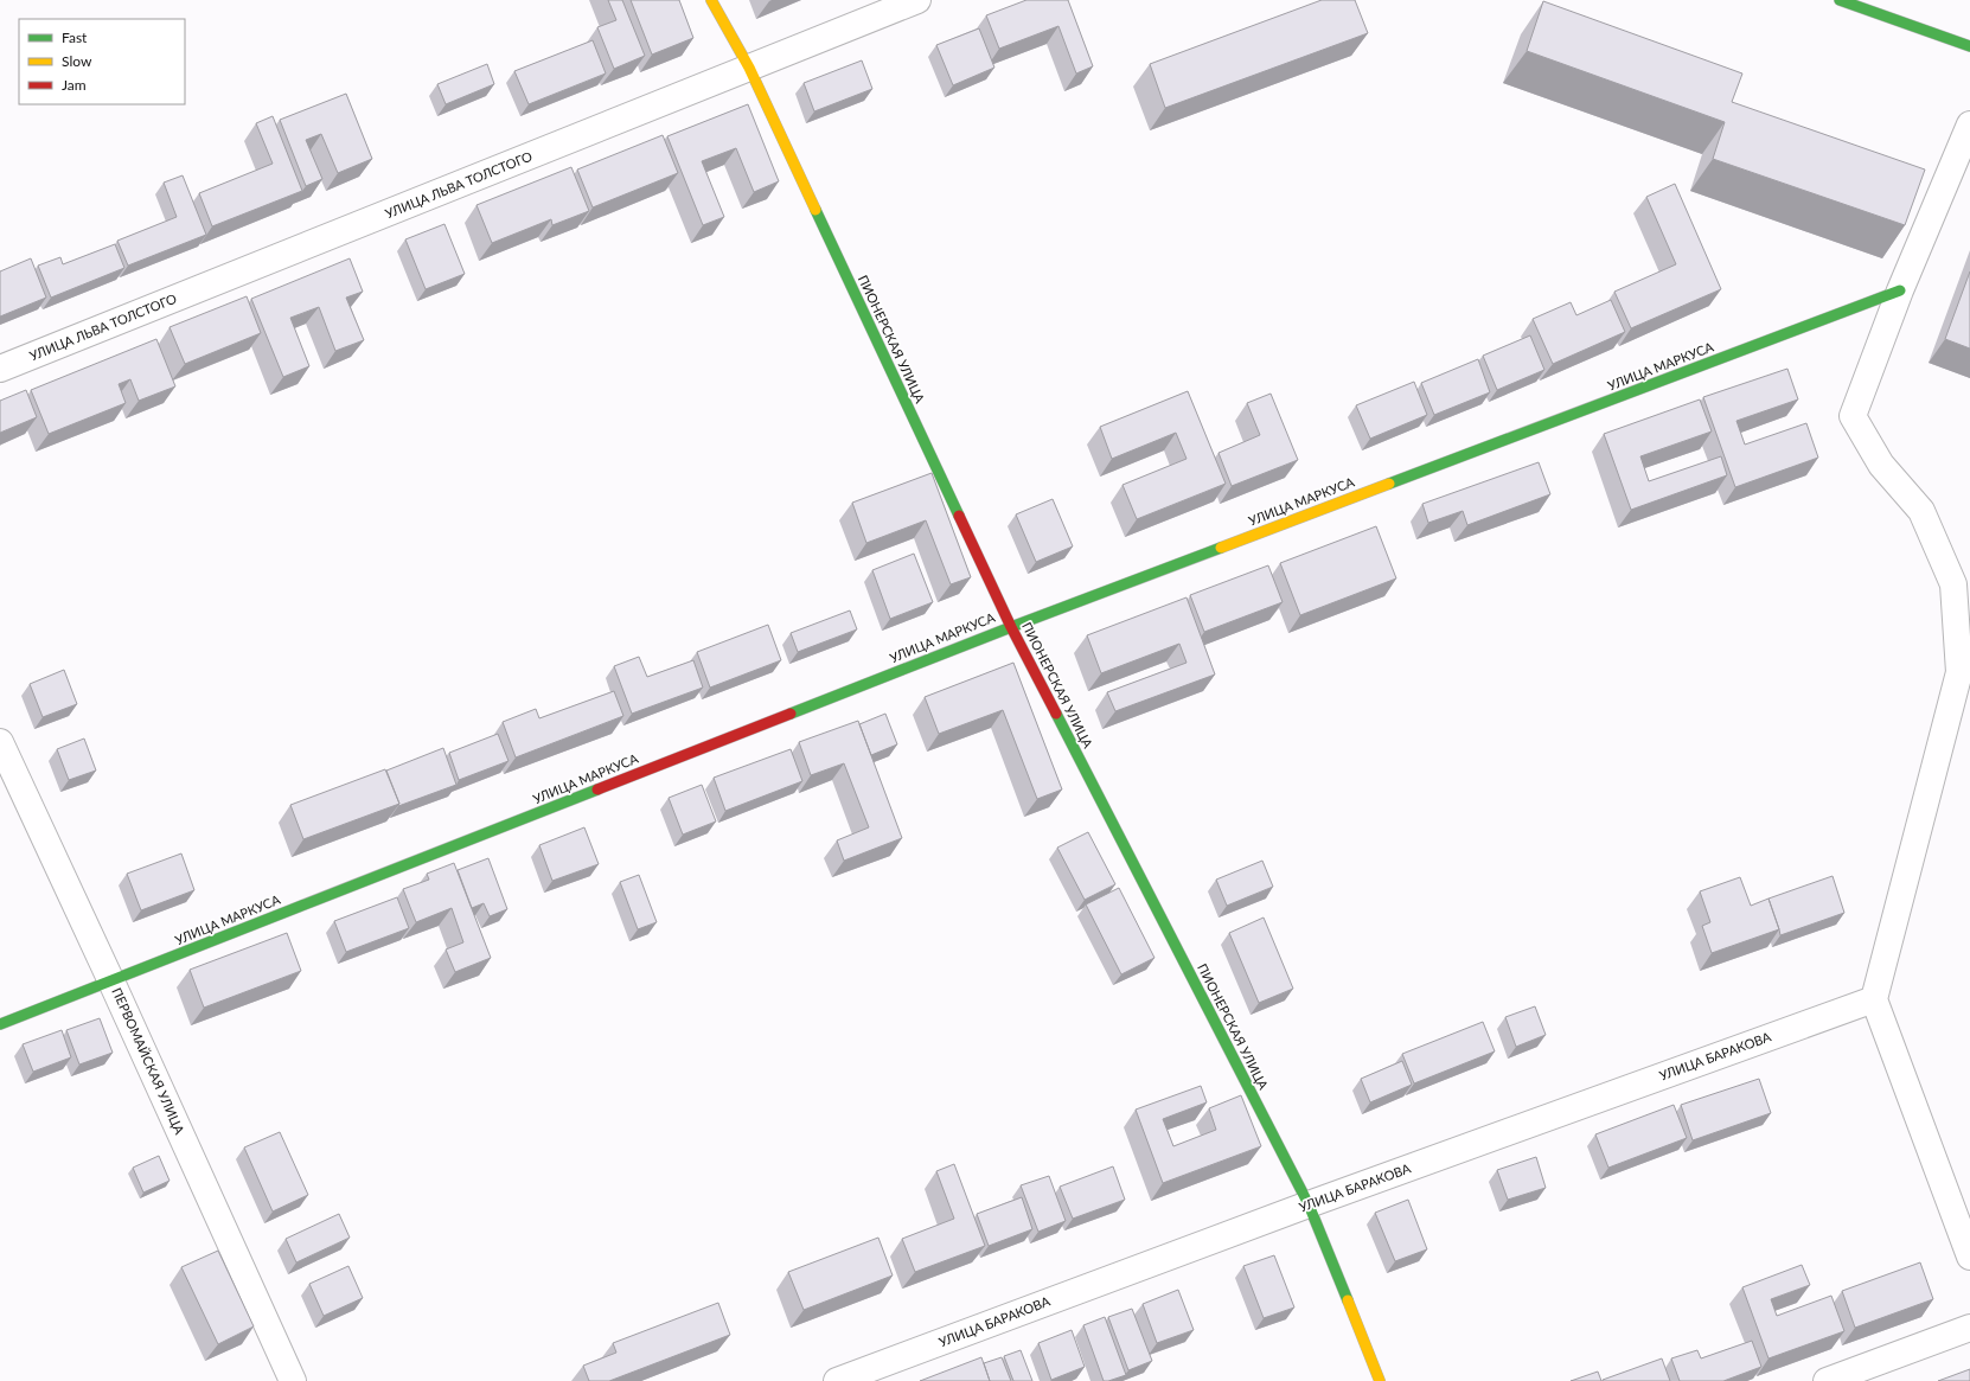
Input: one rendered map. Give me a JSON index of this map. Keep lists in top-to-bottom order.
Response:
{
  "streets": {
    "street": [
      "УЛИЦА ЛЬВА ТОЛСТОГО",
      "ПИОНЕРСКАЯ УЛИЦА",
      "УЛИЦА МАРКУСА",
      "УЛИЦА БАРАКОВА",
      "ПЕРВОМАЙСКАЯ УЛИЦА"
    ]
  },
  "crossings": [
    ["УЛИЦА ЛЬВА ТОЛСТОГО", "ПИОНЕРСКАЯ УЛИЦА"],
    ["ПИОНЕРСКАЯ УЛИЦА", "УЛИЦА МАРКУСА"],
    ["ПИОНЕРСКАЯ УЛИЦА", "УЛИЦА БАРАКОВА"],
    ["УЛИЦА МАРКУСА", "ПЕРВОМАЙСКАЯ УЛИЦА"]
  ],
  "legend": ["Fast", "Slow", "Jam"]
}
